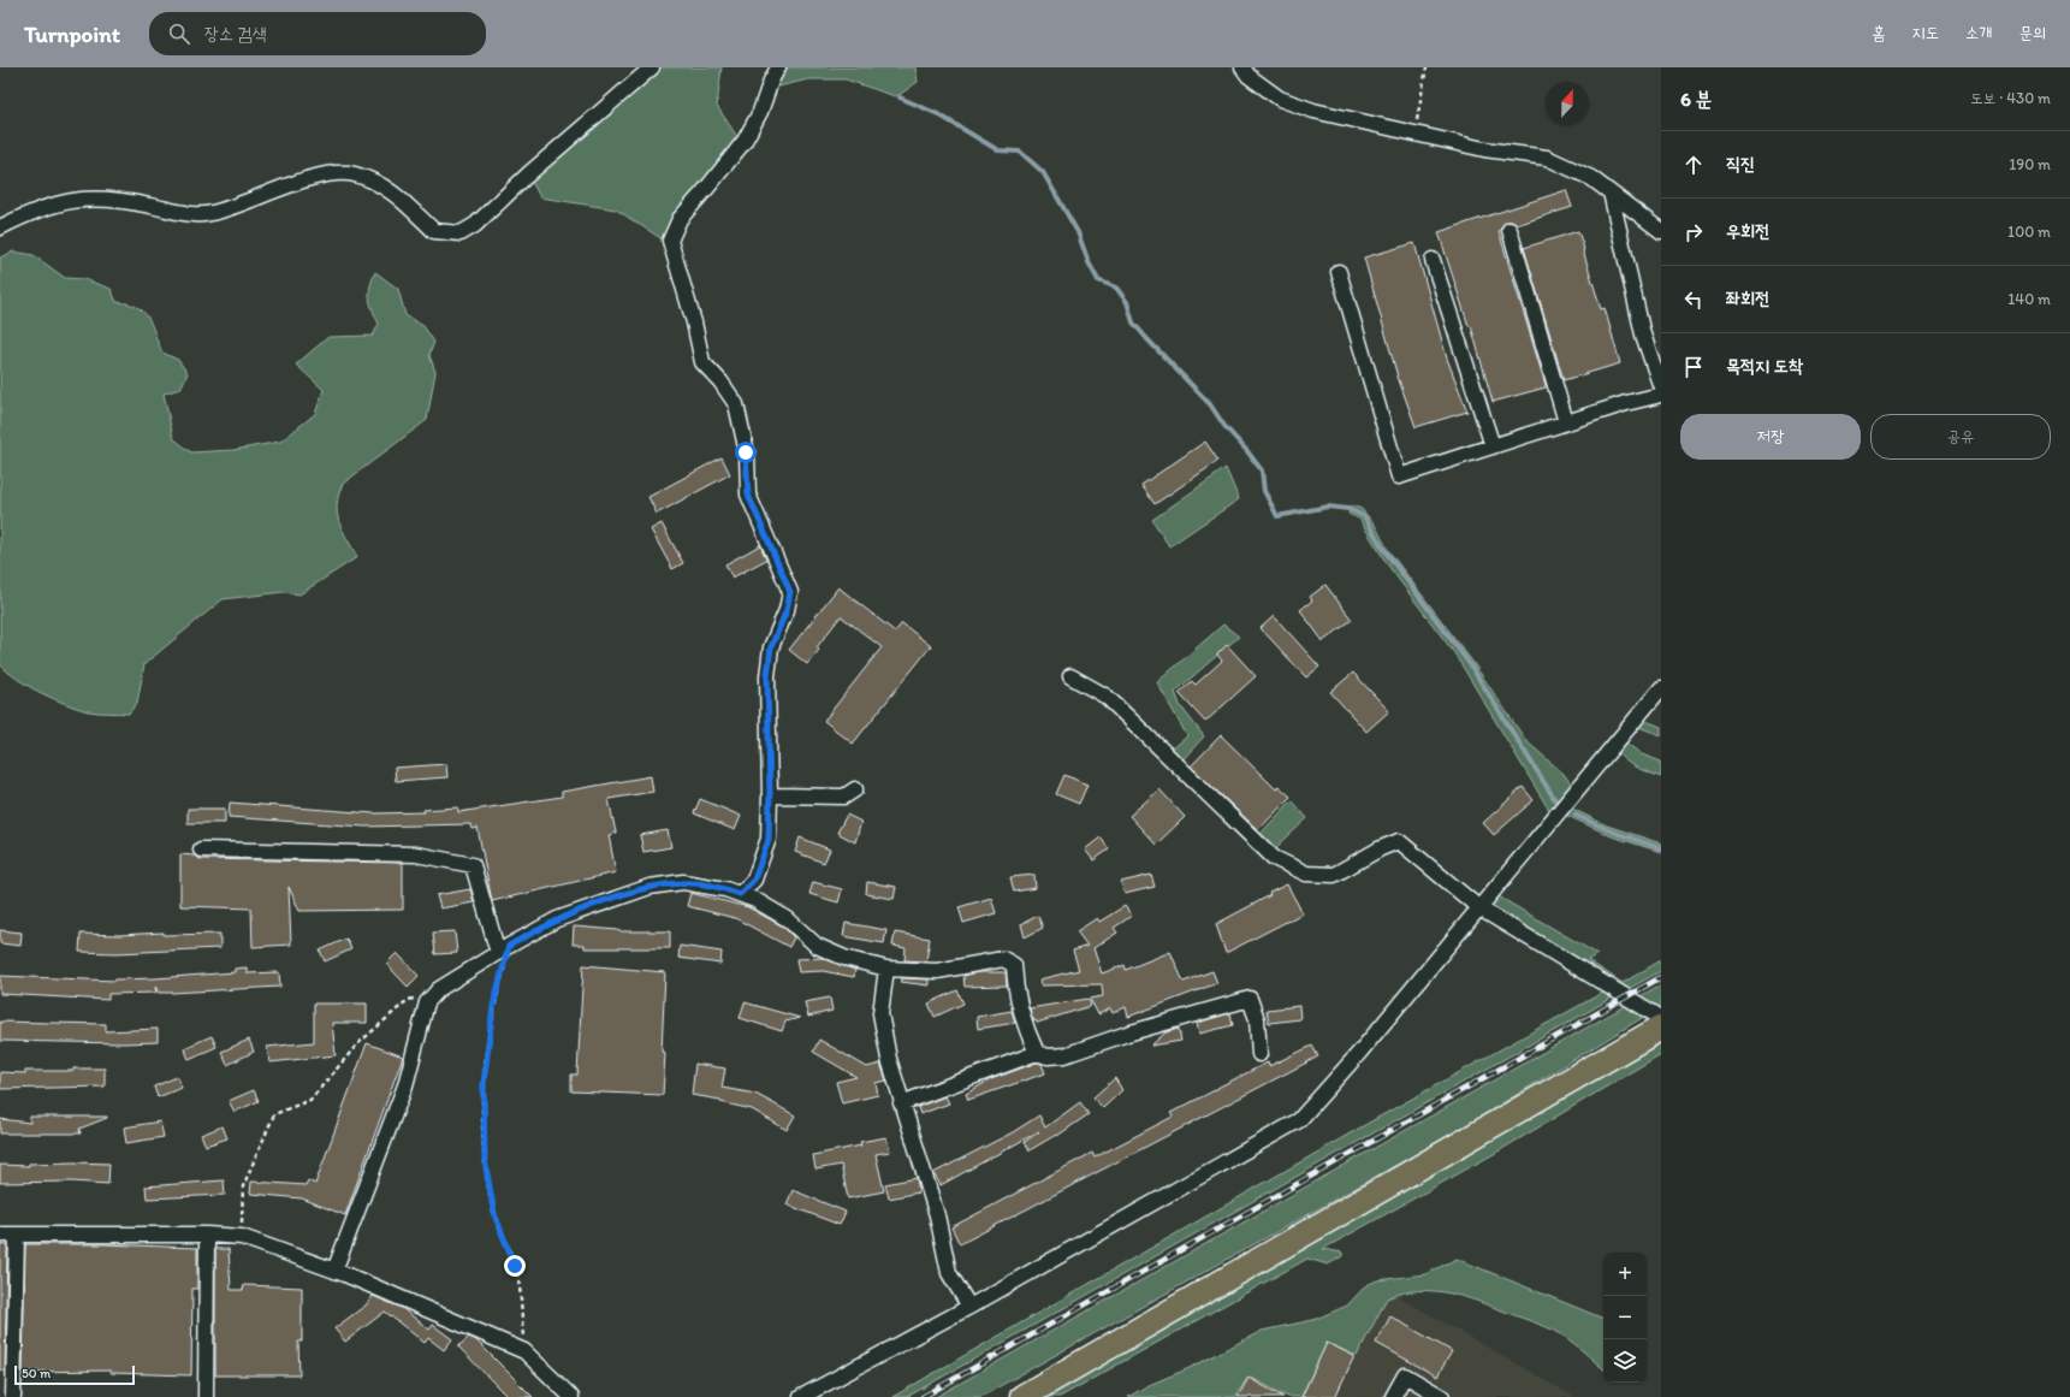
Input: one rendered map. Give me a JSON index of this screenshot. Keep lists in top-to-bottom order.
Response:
{
  "scale_bar": "50 m",
  "north": "top",
  "page": {
    "header": "Turnpoint",
    "search": "장소 검색",
    "nav": [
      "홈",
      "지도",
      "소개",
      "문의"
    ],
    "heading": ["6 분", "도보 · 430 m"],
    "list": [
      ["직진", "190 m"],
      ["우회전", "100 m"],
      ["좌회전", "140 m"],
      "목적지 도착"
    ],
    "buttons": ["저장", "공유"],
    "map_buttons": ["+", "−"],
    "scale": "50 m"
  }
}
